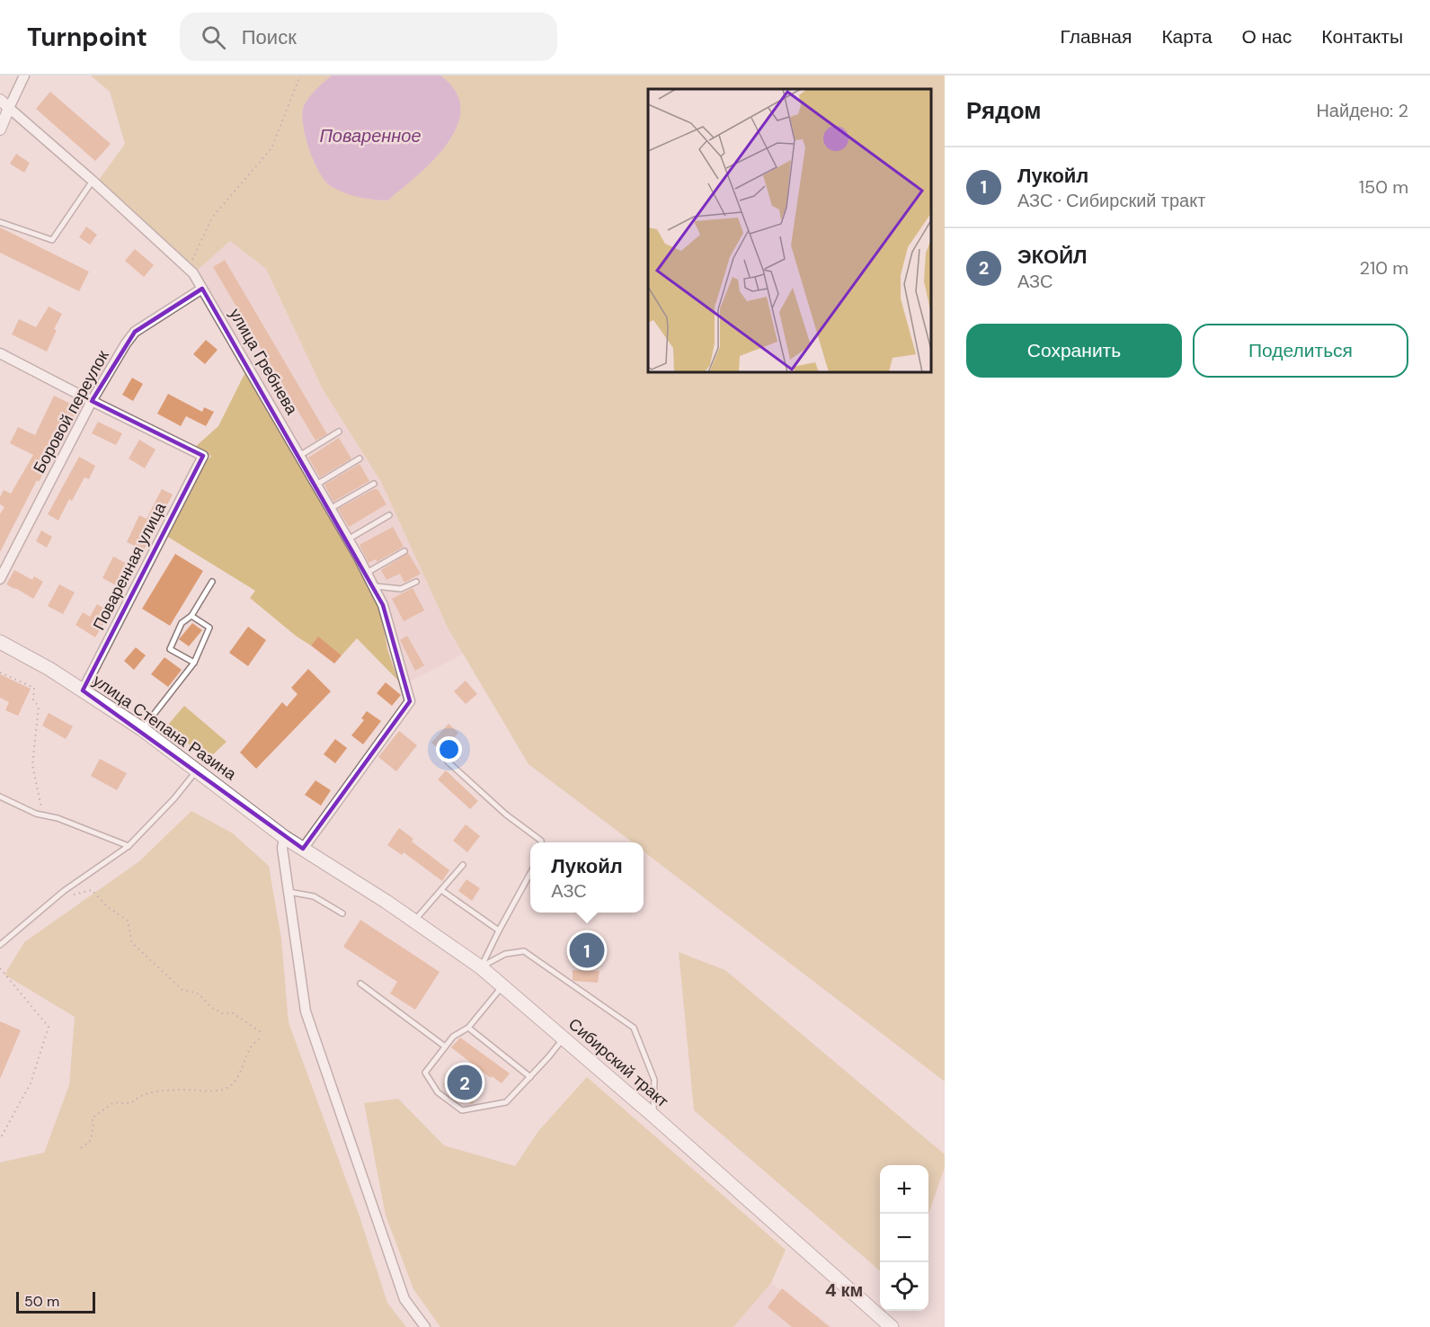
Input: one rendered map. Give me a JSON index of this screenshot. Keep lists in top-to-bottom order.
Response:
{
  "streets": {
    "main road": ["улица Степана Разина", "Сибирский тракт"],
    "street": ["улица Гребнева", "Боровой переулок", "Поваренная улица"]
  },
  "crossings": [
    ["улица Гребнева", "Боровой переулок"],
    ["улица Гребнева", "улица Степана Разина"],
    ["улица Гребнева", "Сибирский тракт"],
    ["Боровой переулок", "Поваренная улица"],
    ["Поваренная улица", "улица Степана Разина"],
    ["улица Степана Разина", "Сибирский тракт"]
  ],
  "districts": ["4 км"],
  "water": ["Поваренное"],
  "scale_bar": "50 m",
  "page": {
    "header": "Turnpoint",
    "search": "Поиск",
    "nav": [
      "Главная",
      "Карта",
      "О нас",
      "Контакты"
    ],
    "heading": ["Рядом", "Найдено: 2"],
    "list": [
      {
        "mark": "1",
        "name": "Лукойл",
        "note": "АЗС · Сибирский тракт",
        "value": "150 m"
      },
      {
        "mark": "2",
        "name": "ЭКОЙЛ",
        "note": "АЗС",
        "value": "210 m"
      }
    ],
    "buttons": ["Сохранить", "Поделиться"],
    "popup": ["Лукойл", "АЗС"],
    "pins": ["1", "2"],
    "map_buttons": ["+", "−"],
    "scale": "50 m"
  }
}
